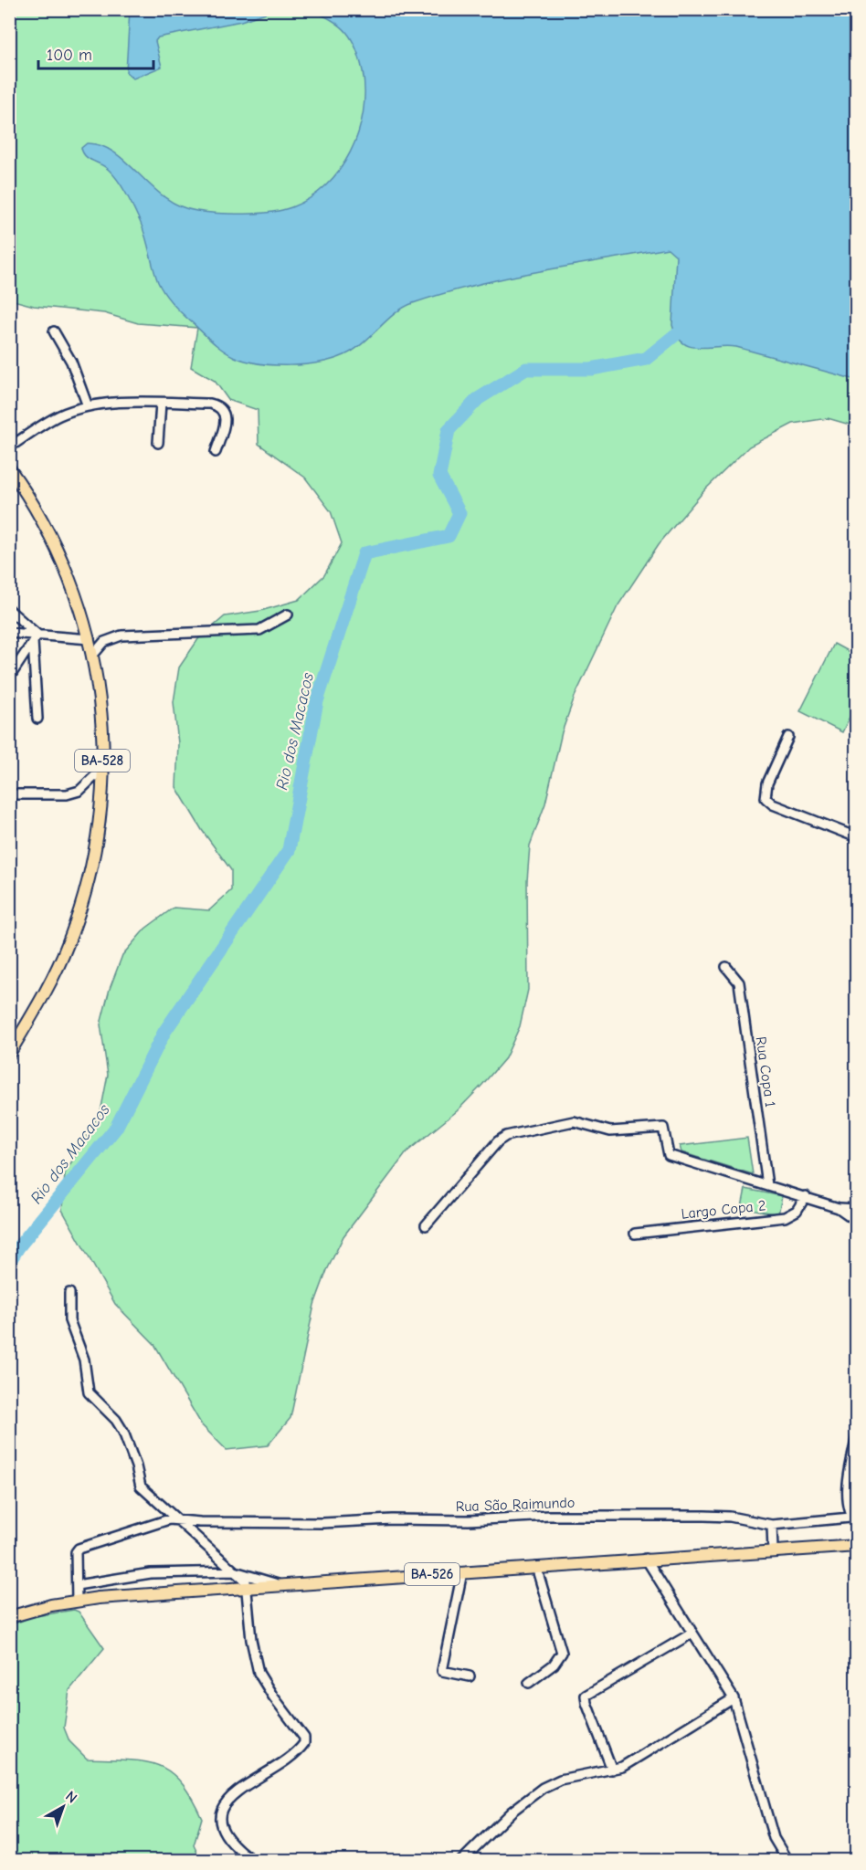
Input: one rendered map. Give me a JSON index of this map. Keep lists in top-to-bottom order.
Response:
{
  "streets": {
    "main road": ["BA-528", "BA-526"],
    "street": ["Rua Copa 1", "Largo Copa 2", "Rua São Raimundo"]
  },
  "water": ["Rio dos Macacos"],
  "scale_bar": "100 m",
  "north": "top right"
}
